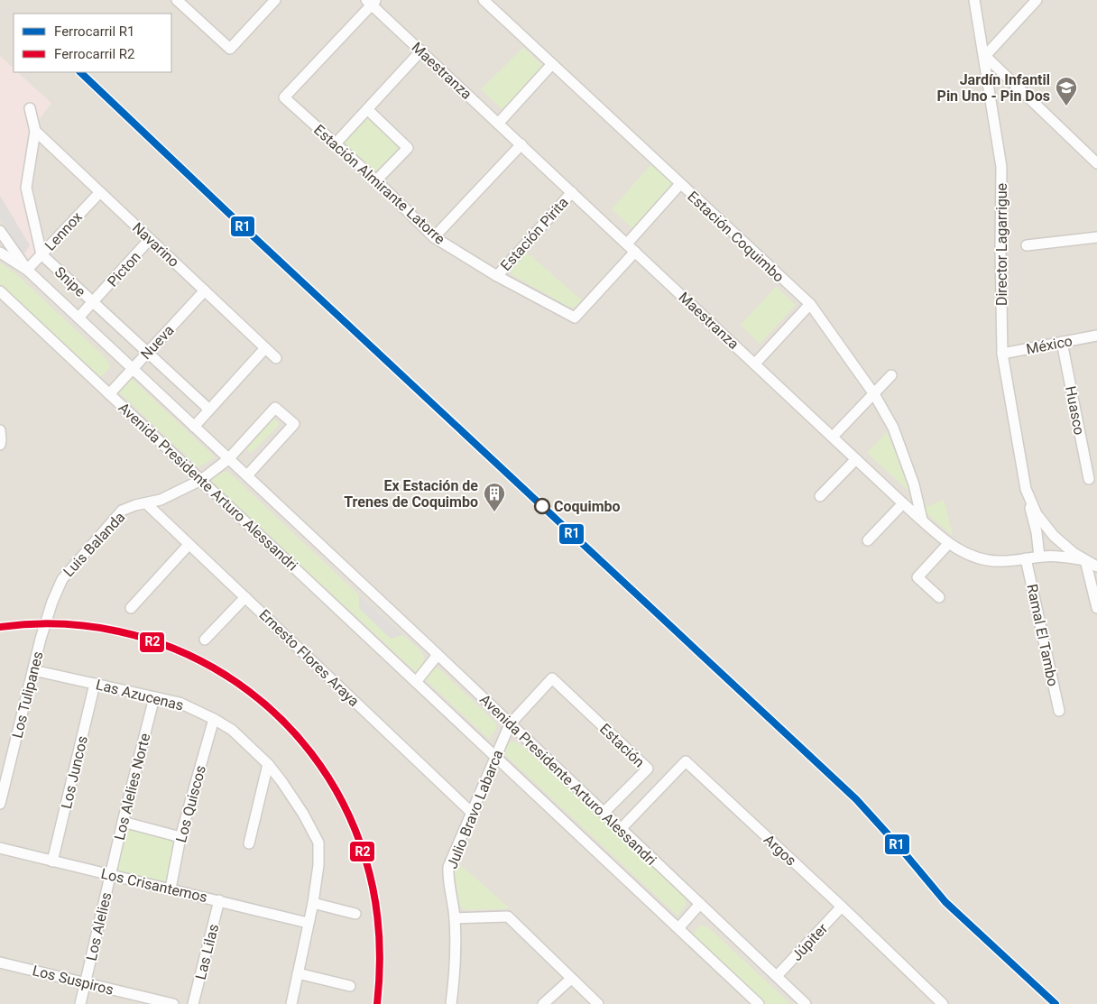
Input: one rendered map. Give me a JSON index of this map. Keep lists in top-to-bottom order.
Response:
{
  "streets": {
    "street": [
      "Maestranza",
      "Estación Almirante Latorre",
      "Lennox",
      "Estación Pirita",
      "Estación Coquimbo",
      "Navarino",
      "Director Lagarrigue",
      "Picton",
      "Snipe",
      "Nueva",
      "México",
      "Huasco",
      "Avenida Presidente Arturo Alessandri",
      "Luis Balanda",
      "Ramal El Tambo",
      "Ernesto Flores Araya",
      "Los Tulipanes",
      "Las Azucenas",
      "Estación",
      "Los Juncos",
      "Los Alelies Norte",
      "Los Quiscos",
      "Julio Bravo Labarca",
      "Argos",
      "Los Crisantemos",
      "Los Alelies",
      "Júpiter",
      "Las Lilas",
      "Los Suspiros"
    ]
  },
  "crossings": [
    ["Maestranza", "Estación Almirante Latorre"],
    ["Maestranza", "Estación Pirita"],
    ["Maestranza", "Estación Coquimbo"],
    ["Maestranza", "Director Lagarrigue"],
    ["Maestranza", "Ramal El Tambo"],
    ["Estación Almirante Latorre", "Estación Pirita"],
    ["Lennox", "Navarino"],
    ["Lennox", "Snipe"],
    ["Lennox", "Avenida Presidente Arturo Alessandri"],
    ["Navarino", "Picton"],
    ["Navarino", "Snipe"],
    ["Navarino", "Nueva"],
    ["Director Lagarrigue", "México"],
    ["Picton", "Snipe"],
    ["Picton", "Avenida Presidente Arturo Alessandri"],
    ["Snipe", "Nueva"],
    ["Nueva", "Avenida Presidente Arturo Alessandri"],
    ["México", "Huasco"],
    ["Avenida Presidente Arturo Alessandri", "Luis Balanda"],
    ["Avenida Presidente Arturo Alessandri", "Estación"],
    ["Avenida Presidente Arturo Alessandri", "Julio Bravo Labarca"],
    ["Avenida Presidente Arturo Alessandri", "Argos"],
    ["Avenida Presidente Arturo Alessandri", "Júpiter"],
    ["Luis Balanda", "Ernesto Flores Araya"],
    ["Luis Balanda", "Los Tulipanes"],
    ["Ernesto Flores Araya", "Julio Bravo Labarca"],
    ["Los Tulipanes", "Las Azucenas"],
    ["Las Azucenas", "Los Juncos"],
    ["Las Azucenas", "Los Alelies Norte"],
    ["Las Azucenas", "Los Quiscos"],
    ["Las Azucenas", "Los Crisantemos"],
    ["Estación", "Julio Bravo Labarca"],
    ["Los Juncos", "Los Crisantemos"],
    ["Los Alelies Norte", "Los Crisantemos"],
    ["Los Alelies Norte", "Los Alelies"],
    ["Los Quiscos", "Los Crisantemos"],
    ["Argos", "Júpiter"],
    ["Los Crisantemos", "Los Alelies"],
    ["Los Crisantemos", "Las Lilas"],
    ["Los Alelies", "Los Suspiros"]
  ],
  "places": {
    "school or university": ["Jardín Infantil Pin Uno - Pin Dos"],
    "other": ["Coquimbo"],
    "building": ["Ex Estación de Trenes de Coquimbo"]
  },
  "lines": ["rail line R1", "rail line R2"],
  "legend": ["Ferrocarril R1", "Ferrocarril R2"]
}
